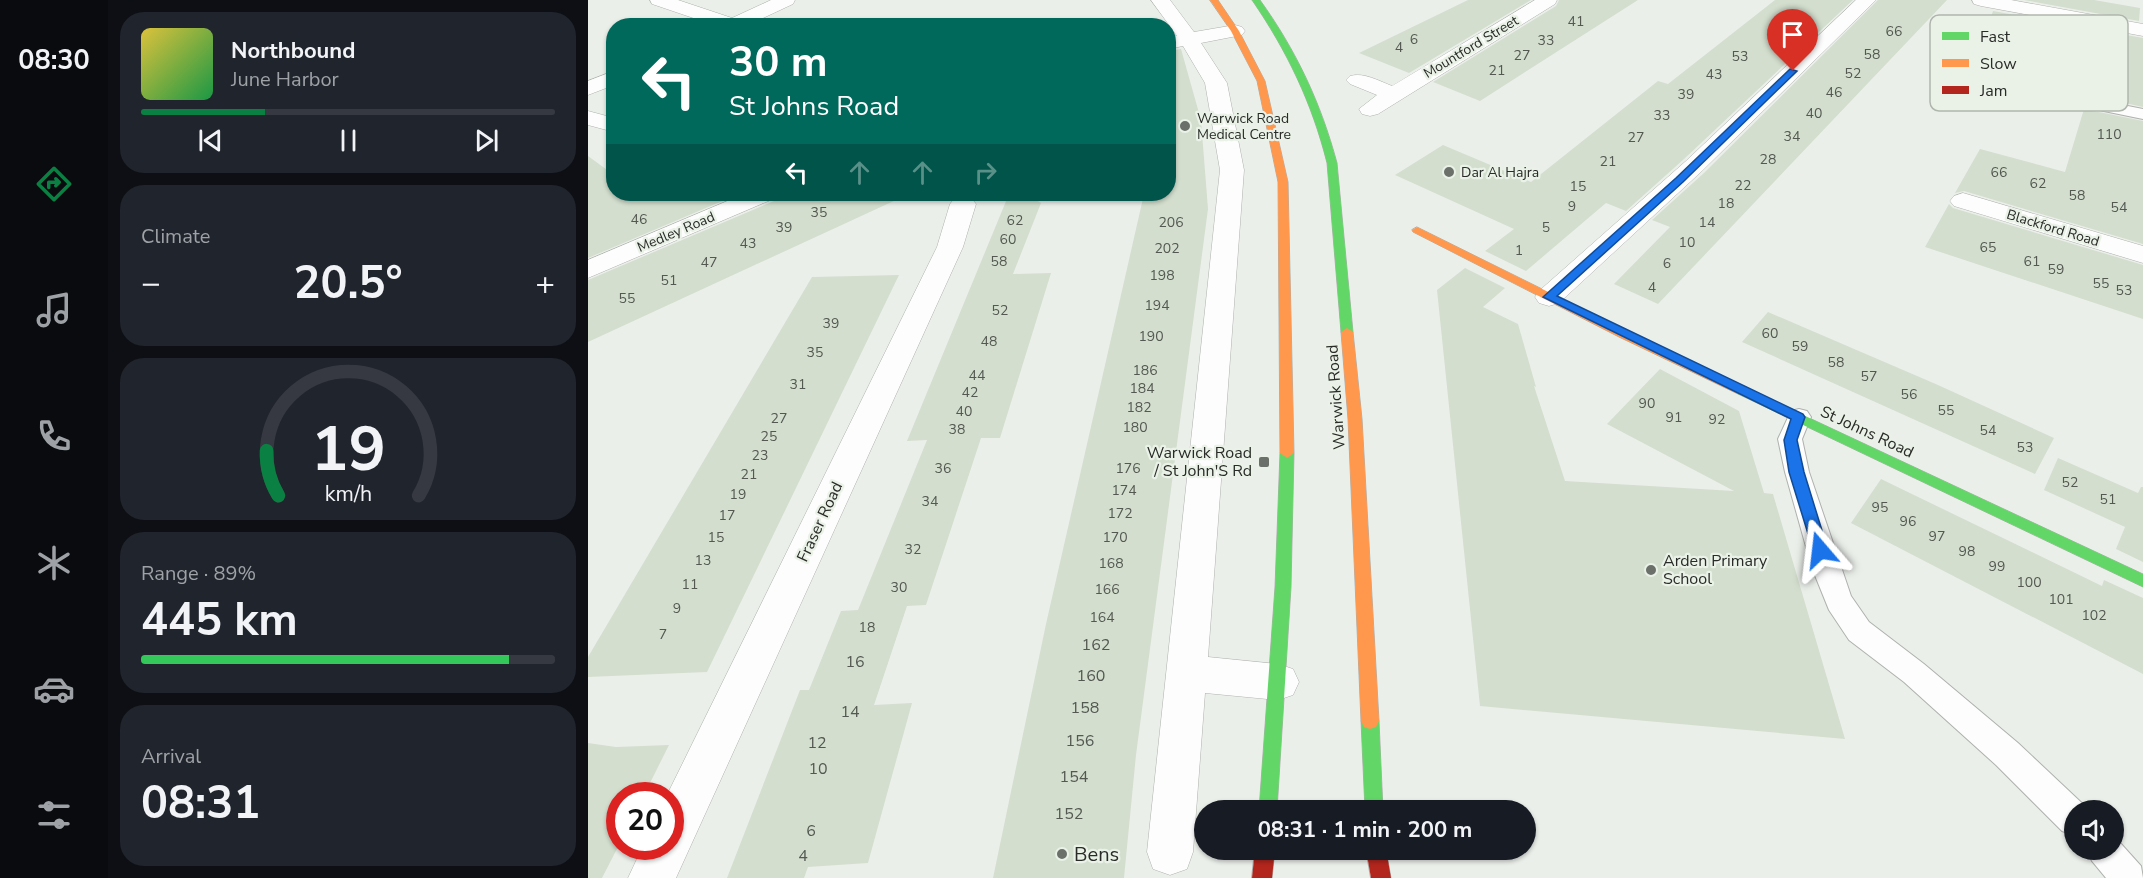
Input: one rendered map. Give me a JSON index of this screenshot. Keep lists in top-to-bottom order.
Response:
{
  "streets": {
    "main road": ["Warwick Road", "St Johns Road"],
    "street": [
      "Mountford Street",
      "Blackford Road",
      "Medley Road",
      "Fraser Road"
    ]
  },
  "places": {
    "other": [
      "Warwick Road Medical Centre",
      "Dar Al Hajra",
      "Arden Primary School",
      "Bens"
    ],
    "transit": ["Warwick Road / St John'S Rd"]
  },
  "house_numbers": [
    "41",
    "66",
    "6",
    "33",
    "4",
    "58",
    "27",
    "53",
    "21",
    "52",
    "43",
    "46",
    "39",
    "40",
    "33",
    "110",
    "34",
    "27",
    "28",
    "21",
    "66",
    "62",
    "22",
    "15",
    "58",
    "18",
    "9",
    "54",
    "35",
    "46",
    "62",
    "206",
    "14",
    "39",
    "5",
    "60",
    "10",
    "43",
    "65",
    "202",
    "1",
    "58",
    "61",
    "47",
    "6",
    "59",
    "198",
    "51",
    "55",
    "4",
    "53",
    "55",
    "194",
    "52",
    "39",
    "60",
    "190",
    "48",
    "59",
    "35",
    "58",
    "186",
    "44",
    "57",
    "31",
    "184",
    "42",
    "56",
    "90",
    "182",
    "55",
    "40",
    "91",
    "27",
    "92",
    "180",
    "38",
    "54",
    "25",
    "53",
    "23",
    "36",
    "176",
    "21",
    "52",
    "174",
    "19",
    "51",
    "34",
    "95",
    "172",
    "17",
    "96",
    "97",
    "15",
    "170",
    "32",
    "98",
    "13",
    "168",
    "99",
    "100",
    "11",
    "30",
    "166",
    "101",
    "9",
    "102",
    "164",
    "18",
    "7",
    "162",
    "16",
    "160",
    "158",
    "14",
    "156",
    "12",
    "10",
    "154",
    "152",
    "6",
    "4"
  ],
  "legend": ["Fast", "Slow", "Jam"],
  "page": {
    "tabs": "08:30",
    "turn": ["30 m", "St Johns Road"],
    "song": ["Northbound", "June Harbor"],
    "tile": [
      "Climate",
      ["Range · 89%", "445 km"],
      ["Arrival", "08:31"]
    ],
    "heat": ["−", "20.5°", "+"],
    "limit": "20",
    "trip": "08:31 · 1 min · 200 m",
    "gauge": ["19", "km/h"]
  }
}
